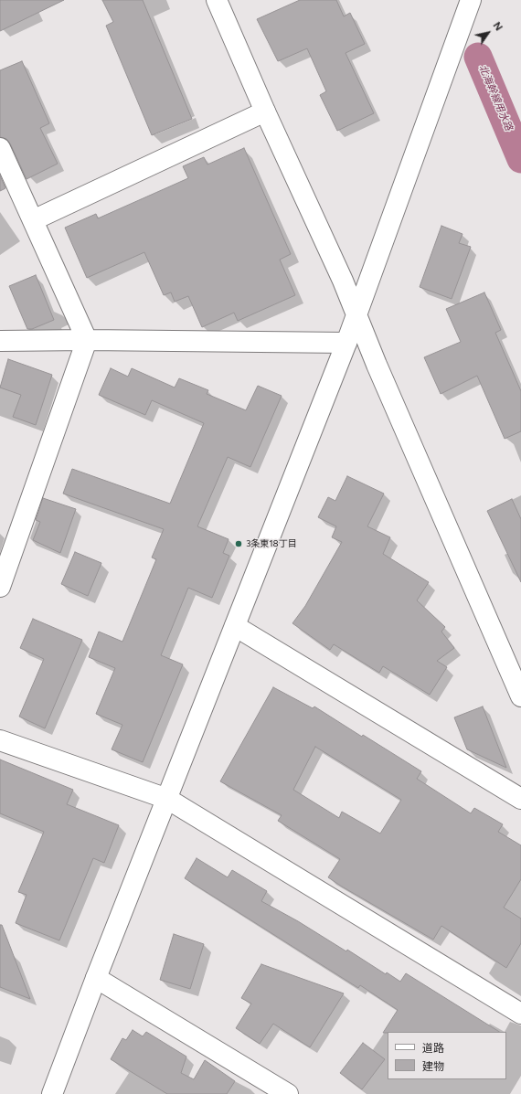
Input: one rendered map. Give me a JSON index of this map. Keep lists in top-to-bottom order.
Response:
{
  "water": ["北海幹線用水路"],
  "places": ["3条東18丁目"],
  "legend": ["道路", "建物"],
  "north": "top right"
}
